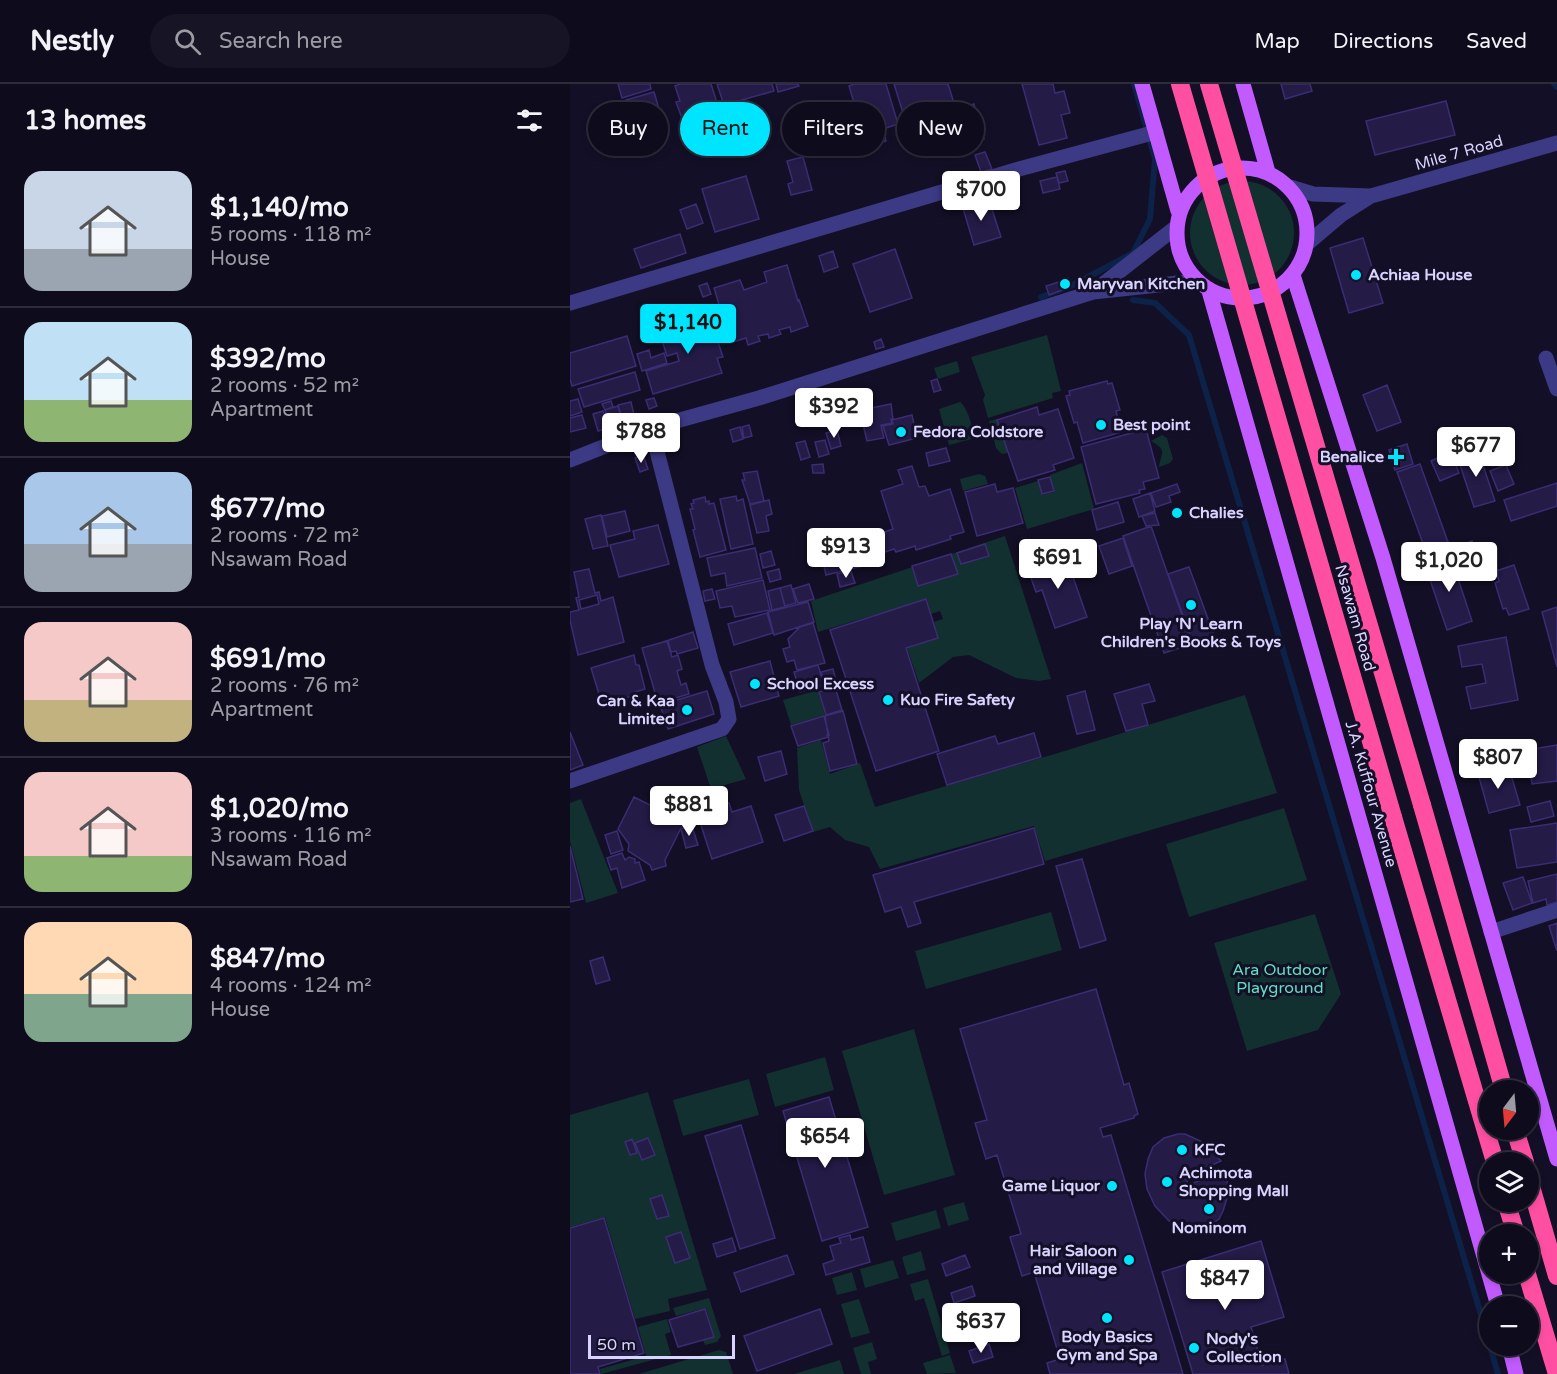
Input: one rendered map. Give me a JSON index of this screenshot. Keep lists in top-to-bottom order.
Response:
{
  "streets": {
    "highway": ["Nsawam Road"],
    "main road": ["J.A. Kuffour Avenue"],
    "street": ["Mile 7 Road"]
  },
  "parks": ["Ara Outdoor Playground"],
  "places": {
    "other": [
      "Achiaa House",
      "Maryvan Kitchen",
      "Best point",
      "Fedora Coldstore",
      "Chalies",
      "Play 'N' Learn Children's Books & Toys",
      "School Excess",
      "Kuo Fire Safety",
      "Can & Kaa Limited",
      "KFC",
      "Achimota Shopping Mall",
      "Game Liquor",
      "Nominom",
      "Hair Saloon and Village",
      "Body Basics Gym and Spa",
      "Nody's Collection"
    ],
    "health": ["Benalice"]
  },
  "scale_bar": "50 m",
  "north": "bottom",
  "page": {
    "header": "Nestly",
    "search": "Search here",
    "nav": ["Map", "Directions", "Saved"],
    "heading": "13 homes",
    "chip": [
      "Buy",
      "Rent",
      "Filters",
      "New"
    ],
    "list": [
      {
        "name": "$1,140/mo",
        "note": "5 rooms · 118 m² · House"
      },
      {
        "name": "$392/mo",
        "note": "2 rooms · 52 m² · Apartment"
      },
      {
        "name": "$677/mo",
        "note": "2 rooms · 72 m² · Nsawam Road"
      },
      {
        "name": "$691/mo",
        "note": "2 rooms · 76 m² · Apartment"
      },
      {
        "name": "$1,020/mo",
        "note": "3 rooms · 116 m² · Nsawam Road"
      },
      {
        "name": "$847/mo",
        "note": "4 rooms · 124 m² · House"
      }
    ],
    "price": [
      "$700",
      "$1,140",
      "$392",
      "$788",
      "$677",
      "$913",
      "$691",
      "$1,020",
      "$807",
      "$881",
      "$654",
      "$847",
      "$637"
    ],
    "map_buttons": ["+", "−"],
    "scale": "50 m"
  }
}
